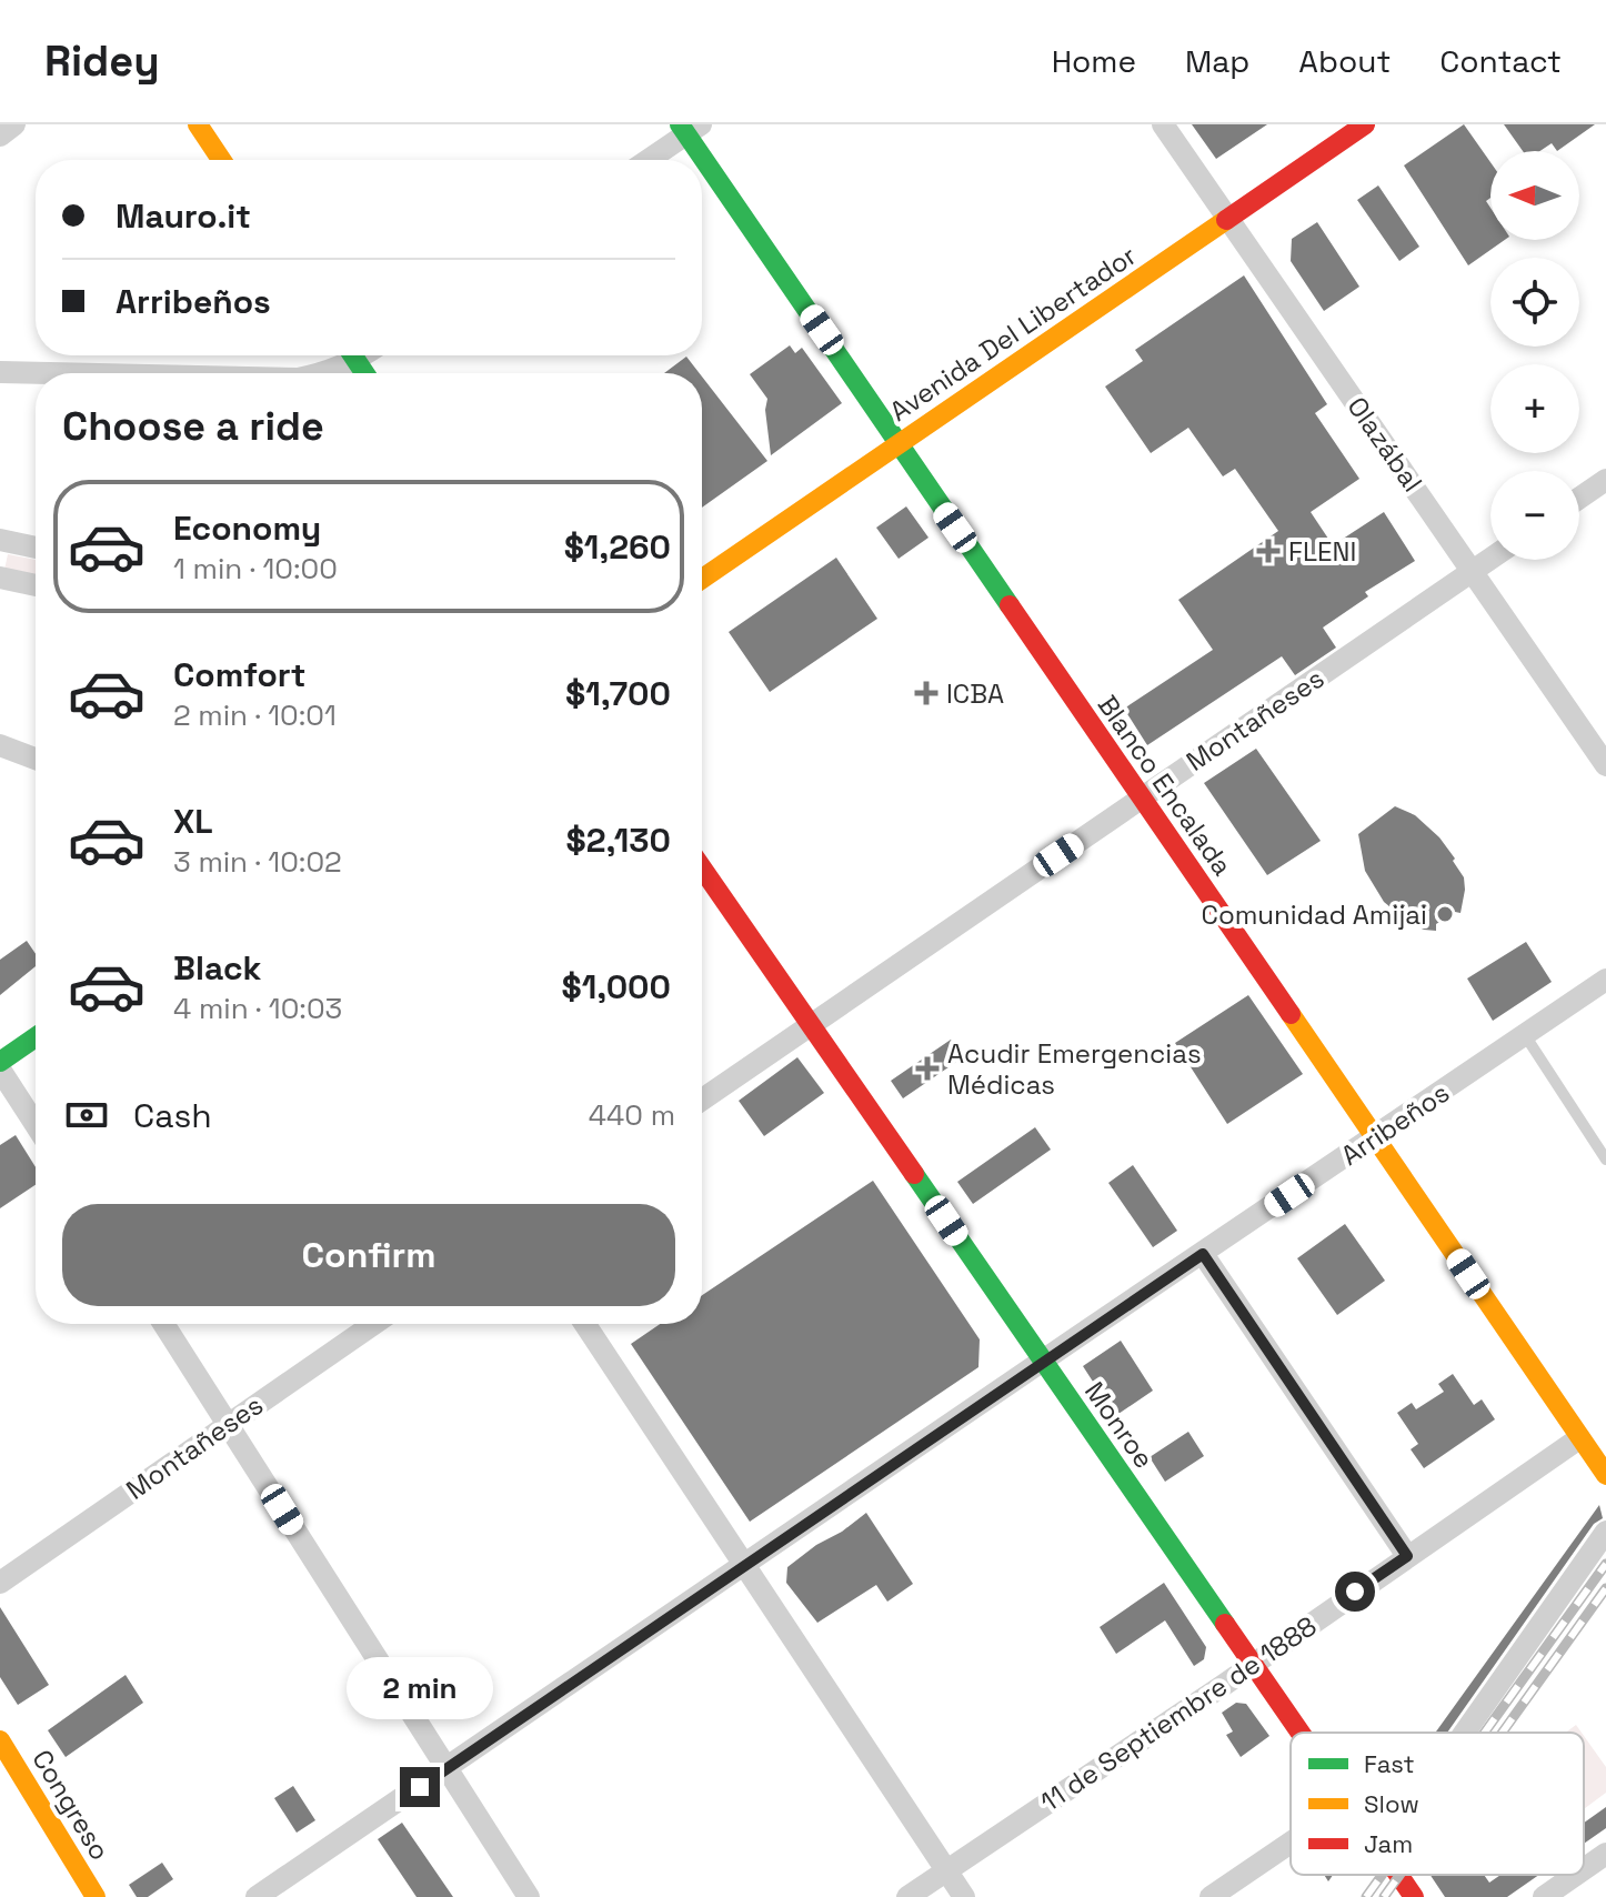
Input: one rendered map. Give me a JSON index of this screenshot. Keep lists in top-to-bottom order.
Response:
{
  "streets": {
    "main road": [
      "Avenida Del Libertador",
      "Blanco Encalada",
      "Monroe",
      "Congreso"
    ],
    "street": [
      "Olazábal",
      "Montañeses",
      "Arribeños",
      "11 de Septiembre de 1888"
    ]
  },
  "crossings": [
    ["Avenida Del Libertador", "Olazábal"],
    ["Avenida Del Libertador", "Blanco Encalada"],
    ["Olazábal", "Montañeses"],
    ["Montañeses", "Blanco Encalada"],
    ["Montañeses", "Monroe"],
    ["Blanco Encalada", "Arribeños"],
    ["Blanco Encalada", "11 de Septiembre de 1888"],
    ["Arribeños", "Monroe"],
    ["Monroe", "11 de Septiembre de 1888"]
  ],
  "places": {
    "health": ["FLENI", "ICBA", "Acudir Emergencias Médicas"],
    "other": ["Comunidad Amijai"]
  },
  "legend": ["Fast", "Slow", "Jam"],
  "north": "left",
  "page": {
    "header": "Ridey",
    "nav": [
      "Home",
      "Map",
      "About",
      "Contact"
    ],
    "map_buttons": ["+", "−"],
    "banner": ["Mauro.it", "Arribeños"],
    "heading": "Choose a ride",
    "list": [
      {
        "name": "Economy",
        "note": "1 min · 10:00",
        "value": "$1,260"
      },
      {
        "name": "Comfort",
        "note": "2 min · 10:01",
        "value": "$1,700"
      },
      {
        "name": "XL",
        "note": "3 min · 10:02",
        "value": "$2,130"
      },
      {
        "name": "Black",
        "note": "4 min · 10:03",
        "value": "$1,000"
      }
    ],
    "pay": ["Cash", "440 m"],
    "buttons": "Confirm",
    "bubble": "2 min"
  }
}
